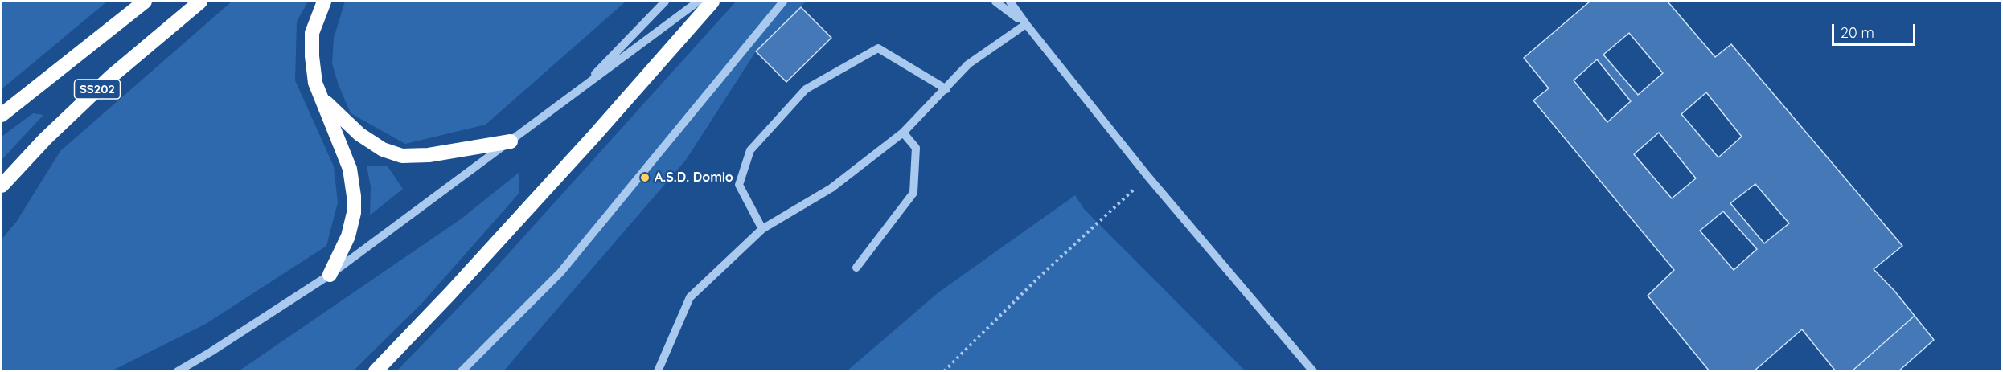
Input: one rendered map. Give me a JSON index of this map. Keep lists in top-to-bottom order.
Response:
{
  "streets": {
    "highway": ["SS202"]
  },
  "places": ["A.S.D. Domio"],
  "scale_bar": "20 m"
}
